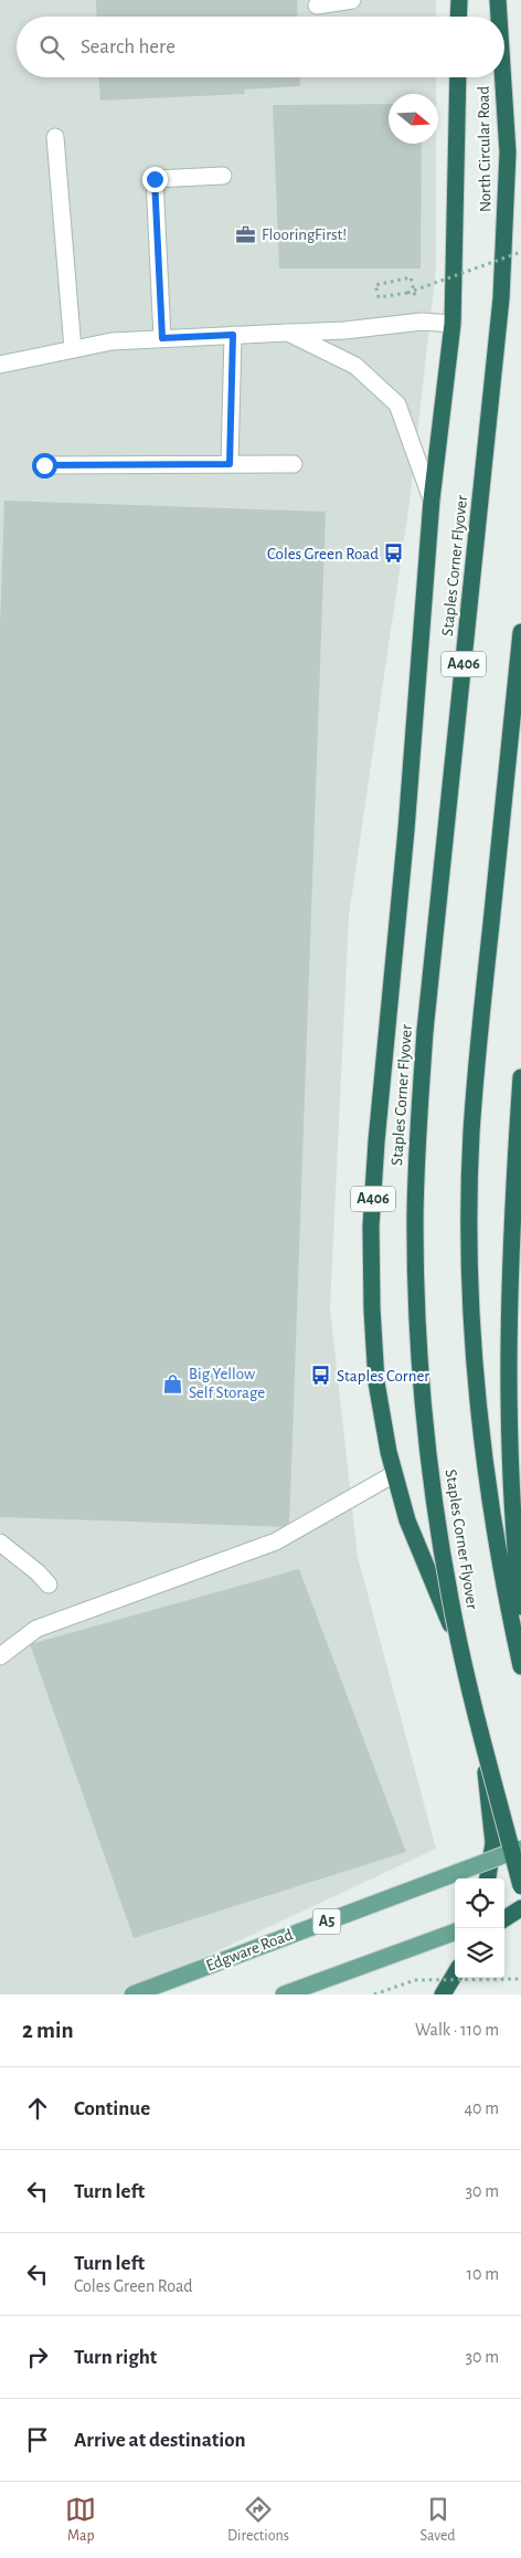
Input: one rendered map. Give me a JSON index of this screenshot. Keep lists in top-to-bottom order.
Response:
{
  "streets": {
    "highway": ["North Circular Road", "Staples Corner Flyover", "A406"],
    "main road": ["A5", "Edgware Road"]
  },
  "crossings": [
    ["North Circular Road", "Staples Corner Flyover"]
  ],
  "places": {
    "office": ["FlooringFirst!"],
    "bus stop": ["Coles Green Road", "Staples Corner"],
    "shop": ["Big Yellow Self Storage"]
  },
  "north": "right",
  "page": {
    "search": "Search here",
    "heading": ["2 min", "Walk · 110 m"],
    "list": [
      ["Continue", "40 m"],
      ["Turn left", "30 m"],
      ["Turn left", "Coles Green Road", "10 m"],
      ["Turn right", "30 m"],
      "Arrive at destination"
    ],
    "nav": ["Map", "Directions", "Saved"]
  }
}
